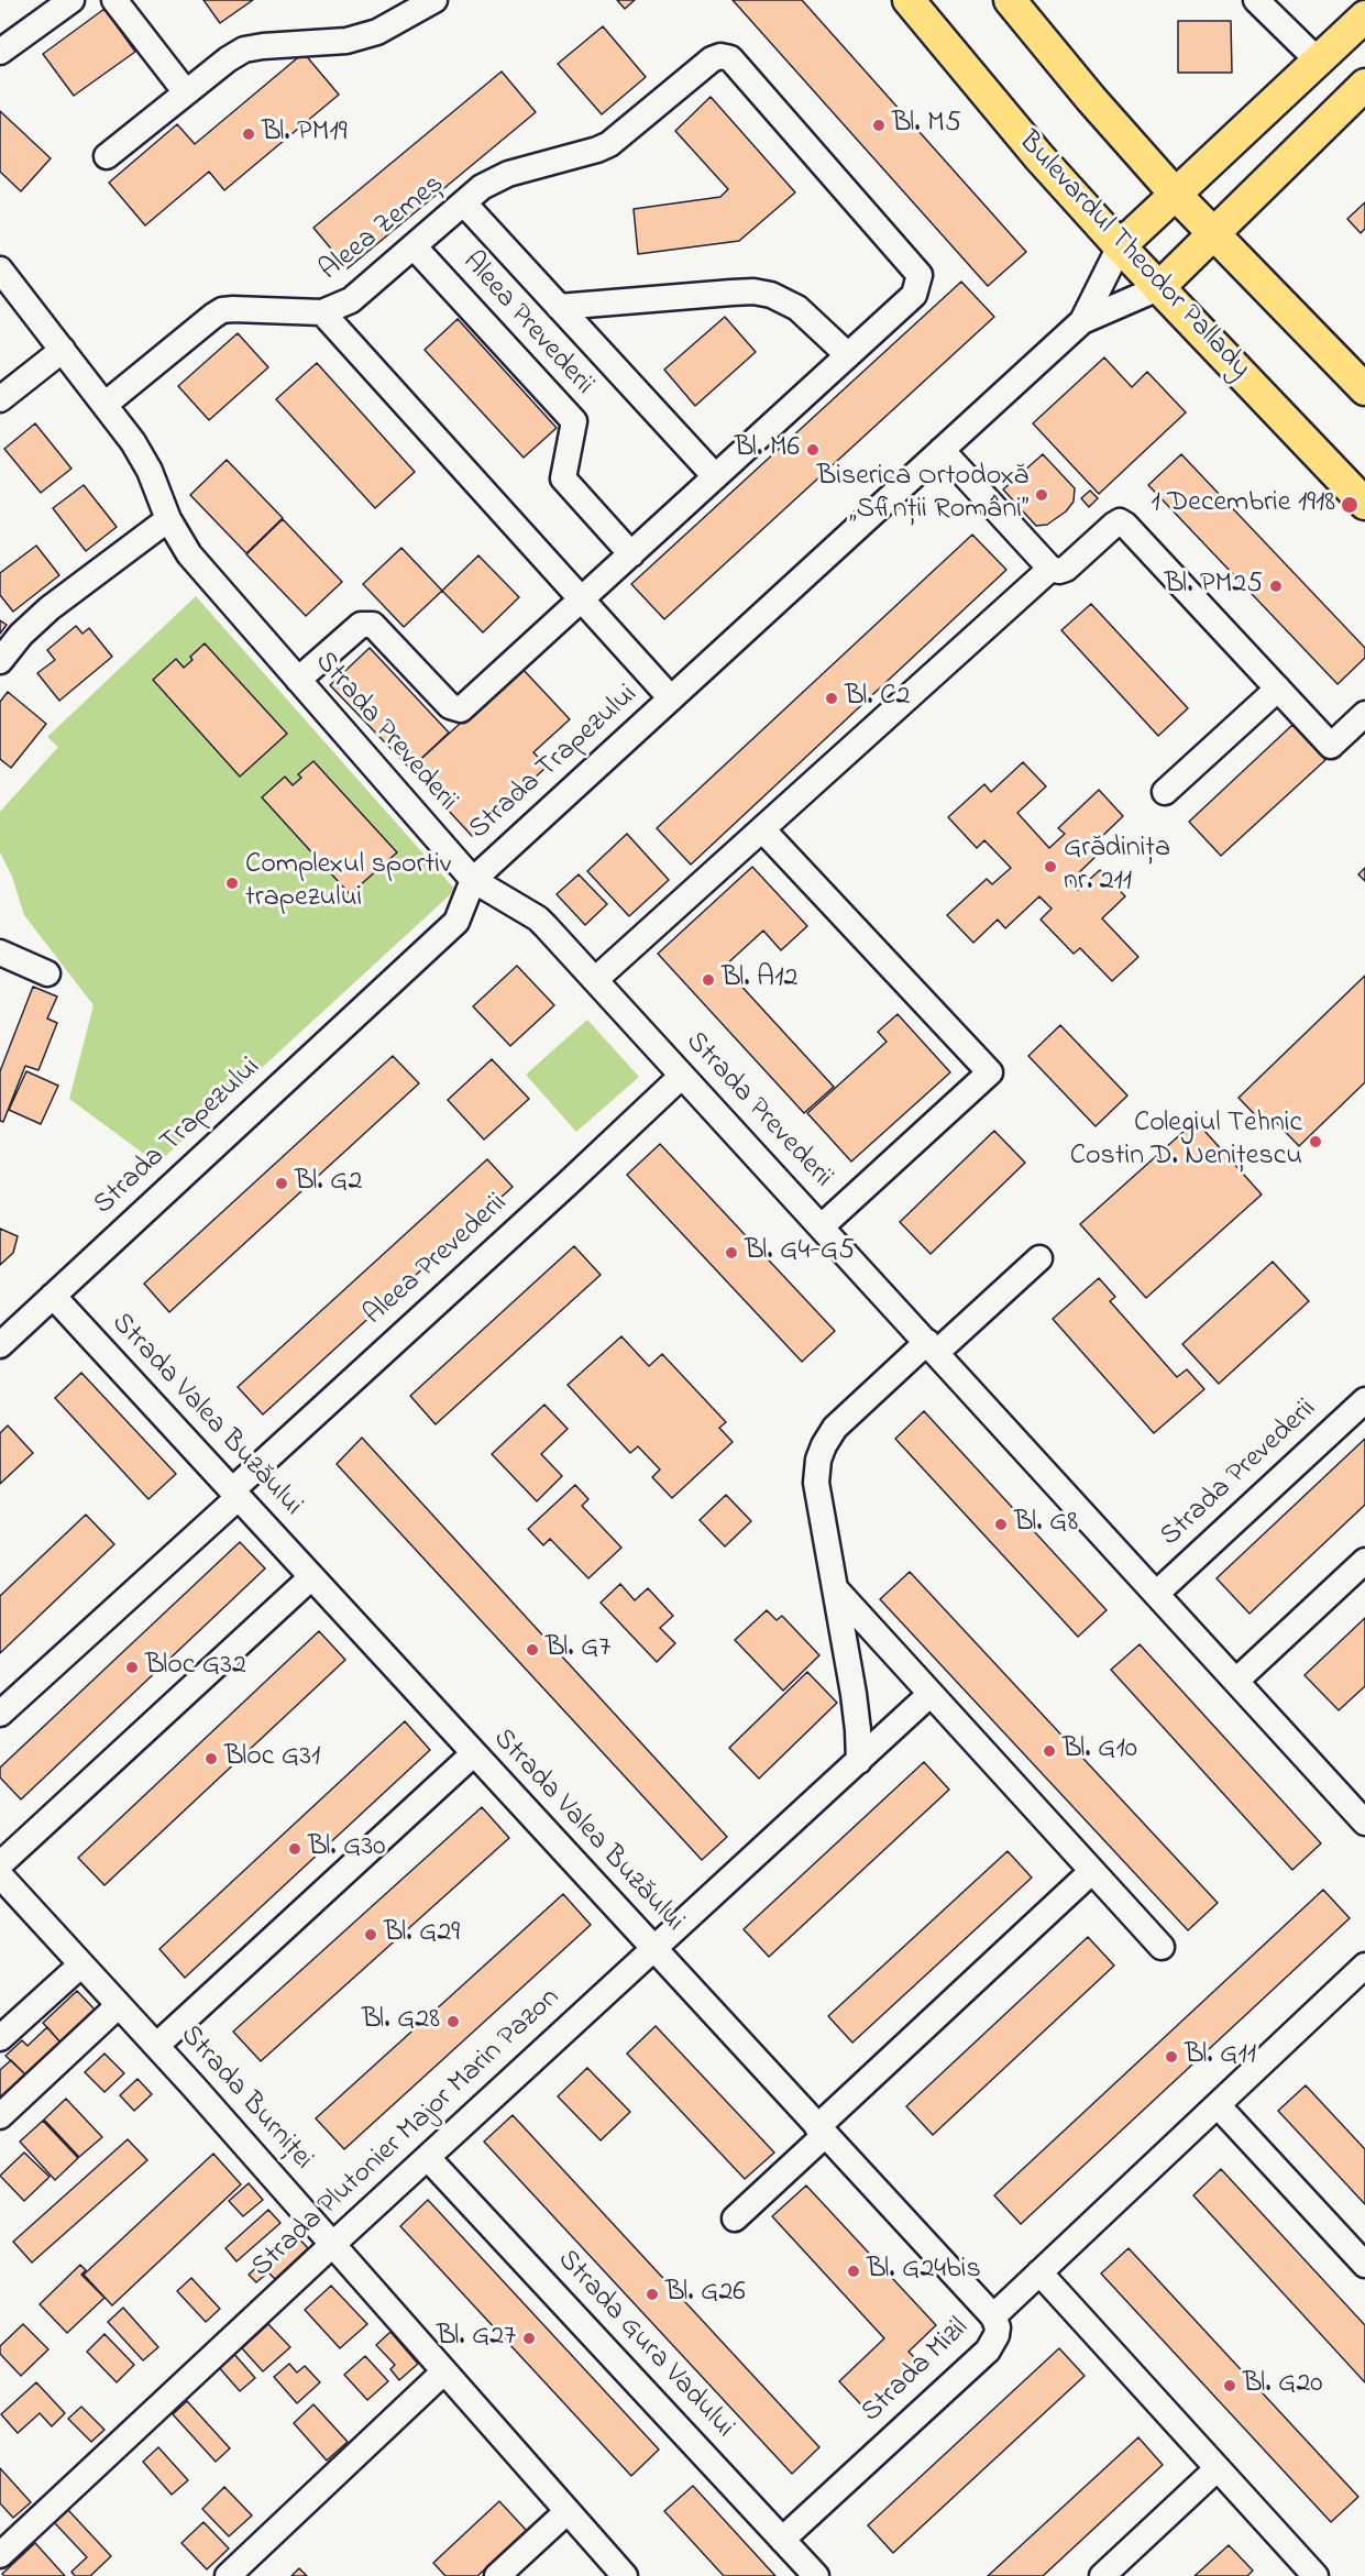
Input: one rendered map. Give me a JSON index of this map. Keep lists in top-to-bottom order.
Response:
{
  "streets": {
    "main road": ["Bulevardul Theodor Pallady"],
    "street": [
      "Aleea Zemeș",
      "Aleea Prevederii",
      "Strada Prevederii",
      "Strada Trapezului",
      "Strada Valea Buzăului",
      "Strada Burniței",
      "Strada Plutonier Major Marin Pazon",
      "Strada Gura Vadului",
      "Strada Mizil"
    ]
  },
  "crossings": [
    ["Aleea Zemeș", "Aleea Prevederii"],
    ["Aleea Zemeș", "Strada Prevederii"],
    ["Bulevardul Theodor Pallady", "Strada Trapezului"],
    ["Aleea Prevederii", "Strada Prevederii"],
    ["Aleea Prevederii", "Strada Valea Buzăului"],
    ["Strada Prevederii", "Strada Trapezului"],
    ["Strada Trapezului", "Strada Valea Buzăului"],
    ["Strada Valea Buzăului", "Strada Plutonier Major Marin Pazon"],
    ["Strada Valea Buzăului", "Strada Mizil"],
    ["Strada Burniței", "Strada Plutonier Major Marin Pazon"],
    ["Strada Plutonier Major Marin Pazon", "Strada Gura Vadului"],
    ["Strada Gura Vadului", "Strada Mizil"]
  ],
  "places": [
    "Bl. M5",
    "Bl. PM19",
    "Bl. M6",
    "Biserica Ortodoxă „Sfinții Români”",
    "1 Decembrie 1918",
    "Bl. PM25",
    "Bl. C2",
    "Grădinița nr. 211",
    "Complexul sportiv trapezului",
    "Bl. A12",
    "Colegiul Tehnic Costin D. Nenițescu",
    "Bl. G2",
    "Bl. G4-G5",
    "Bl. G8",
    "Bl. G7",
    "Bloc G32",
    "Bl. G10",
    "Bloc G31",
    "Bl. G30",
    "Bl. G29",
    "Bl. G28",
    "Bl. G11",
    "Bl. G24bis",
    "Bl. G26",
    "Bl. G27",
    "Bl. G20"
  ]
}
